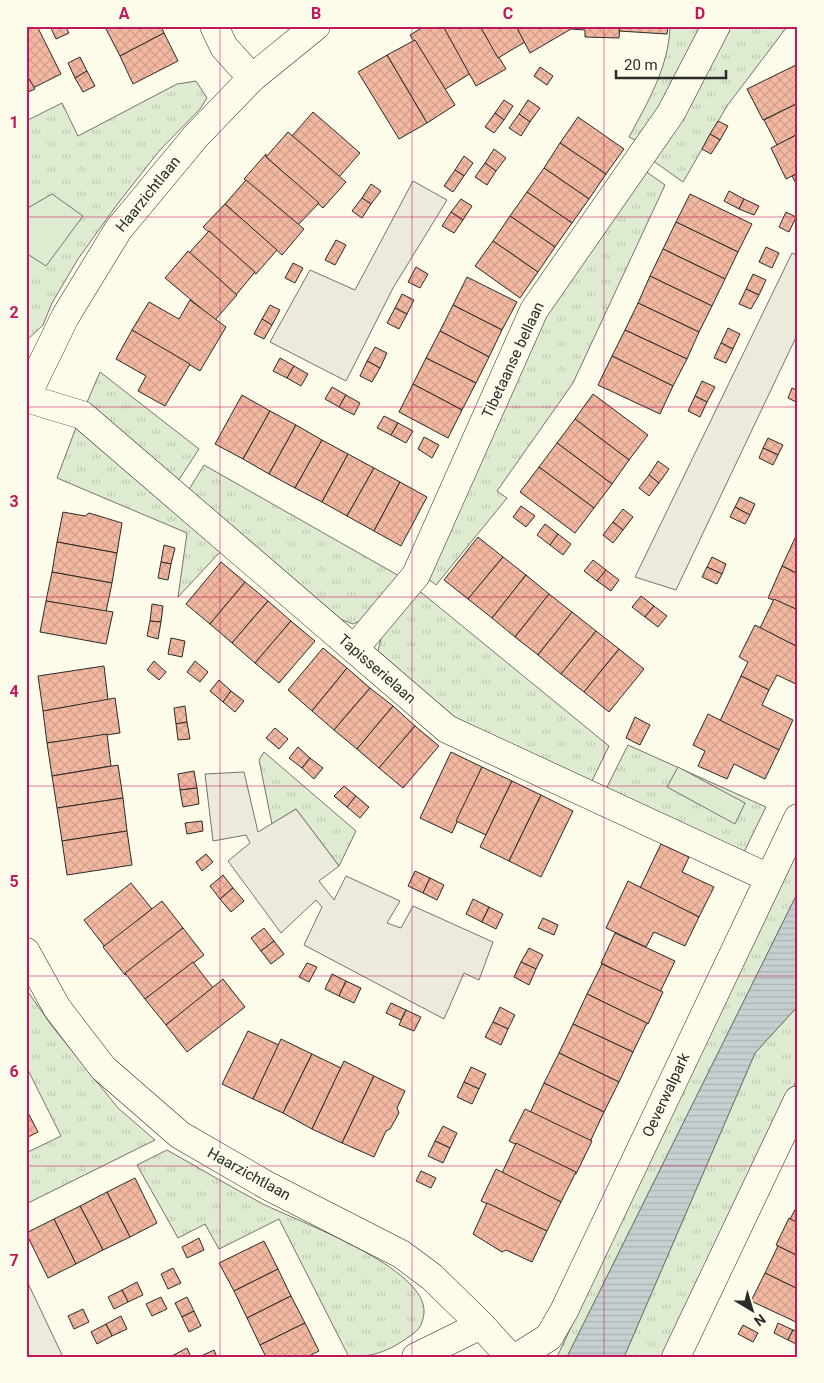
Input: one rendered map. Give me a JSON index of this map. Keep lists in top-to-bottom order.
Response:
{
  "streets": {
    "street": [
      "Haarzichtlaan",
      "Tibetaanse bellaan",
      "Tapisserielaan",
      "Oeverwalpark"
    ]
  },
  "crossings": [
    ["Haarzichtlaan", "Tapisserielaan"],
    ["Tibetaanse bellaan", "Tapisserielaan"],
    ["Tapisserielaan", "Oeverwalpark"]
  ],
  "scale_bar": "20 m",
  "north": "bottom right",
  "grid": {
    "columns": [
      "A",
      "B",
      "C",
      "D"
    ],
    "rows": [
      "1",
      "2",
      "3",
      "4",
      "5",
      "6",
      "7"
    ]
  }
}
